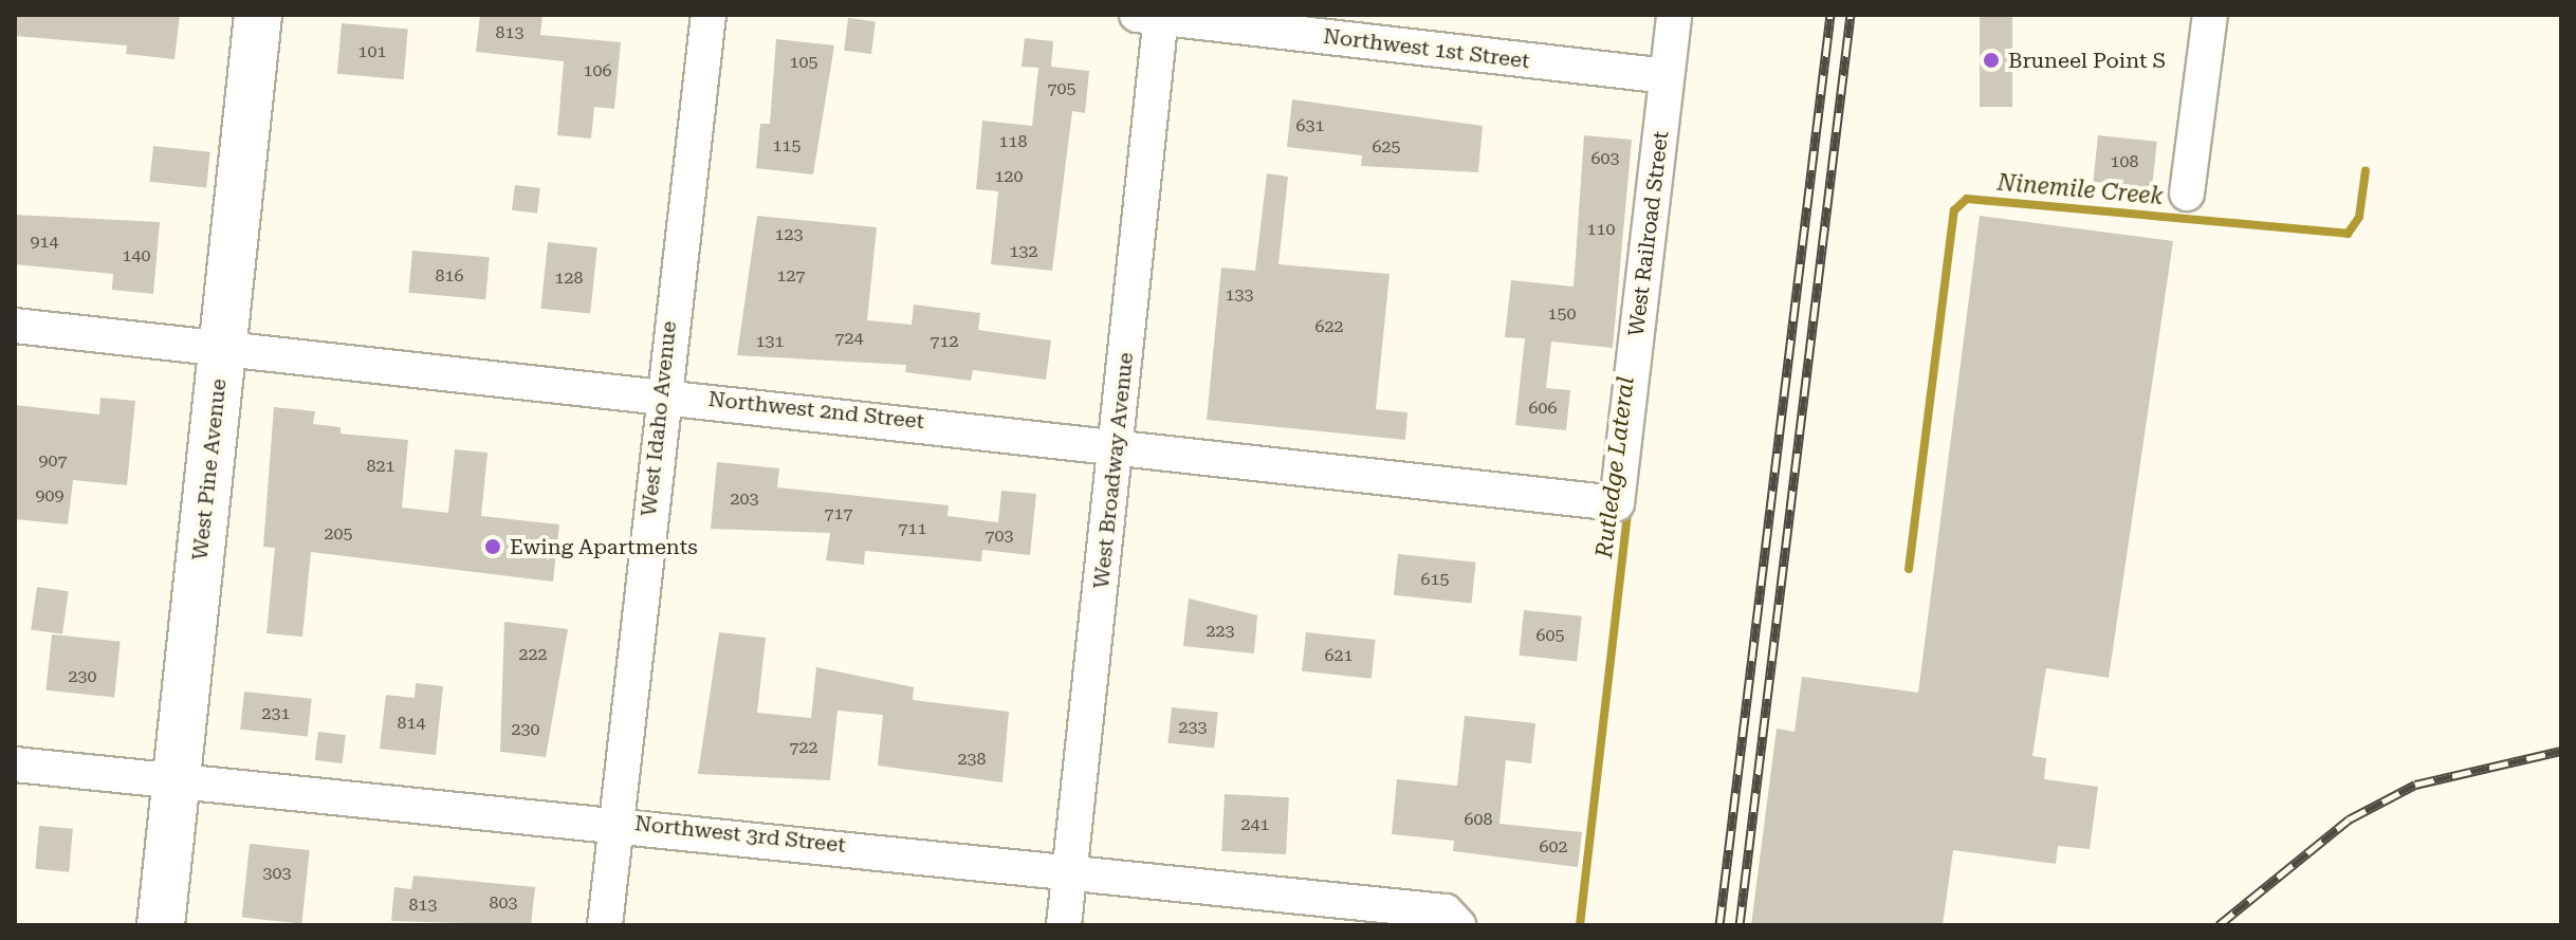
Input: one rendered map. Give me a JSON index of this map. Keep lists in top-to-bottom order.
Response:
{
  "streets": {
    "street": [
      "Northwest 1st Street",
      "West Railroad Street",
      "Northwest 2nd Street",
      "West Idaho Avenue",
      "West Pine Avenue",
      "West Broadway Avenue",
      "Northwest 3rd Street"
    ]
  },
  "crossings": [
    ["Northwest 1st Street", "West Railroad Street"],
    ["Northwest 1st Street", "West Broadway Avenue"],
    ["West Railroad Street", "Northwest 2nd Street"],
    ["Northwest 2nd Street", "West Idaho Avenue"],
    ["Northwest 2nd Street", "West Pine Avenue"],
    ["Northwest 2nd Street", "West Broadway Avenue"],
    ["West Idaho Avenue", "Northwest 3rd Street"],
    ["West Pine Avenue", "Northwest 3rd Street"],
    ["West Broadway Avenue", "Northwest 3rd Street"]
  ],
  "water": ["Ninemile Creek", "Rutledge Lateral"],
  "places": ["Bruneel Point S", "Ewing Apartments"],
  "house_numbers": [
    "813",
    "101",
    "105",
    "106",
    "705",
    "631",
    "118",
    "115",
    "625",
    "603",
    "108",
    "120",
    "110",
    "123",
    "914",
    "132",
    "140",
    "816",
    "127",
    "128",
    "133",
    "150",
    "622",
    "724",
    "131",
    "712",
    "606",
    "907",
    "821",
    "909",
    "203",
    "717",
    "711",
    "205",
    "703",
    "615",
    "223",
    "605",
    "222",
    "621",
    "230",
    "231",
    "814",
    "233",
    "230",
    "722",
    "238",
    "608",
    "241",
    "602",
    "303",
    "803",
    "813"
  ]
}
